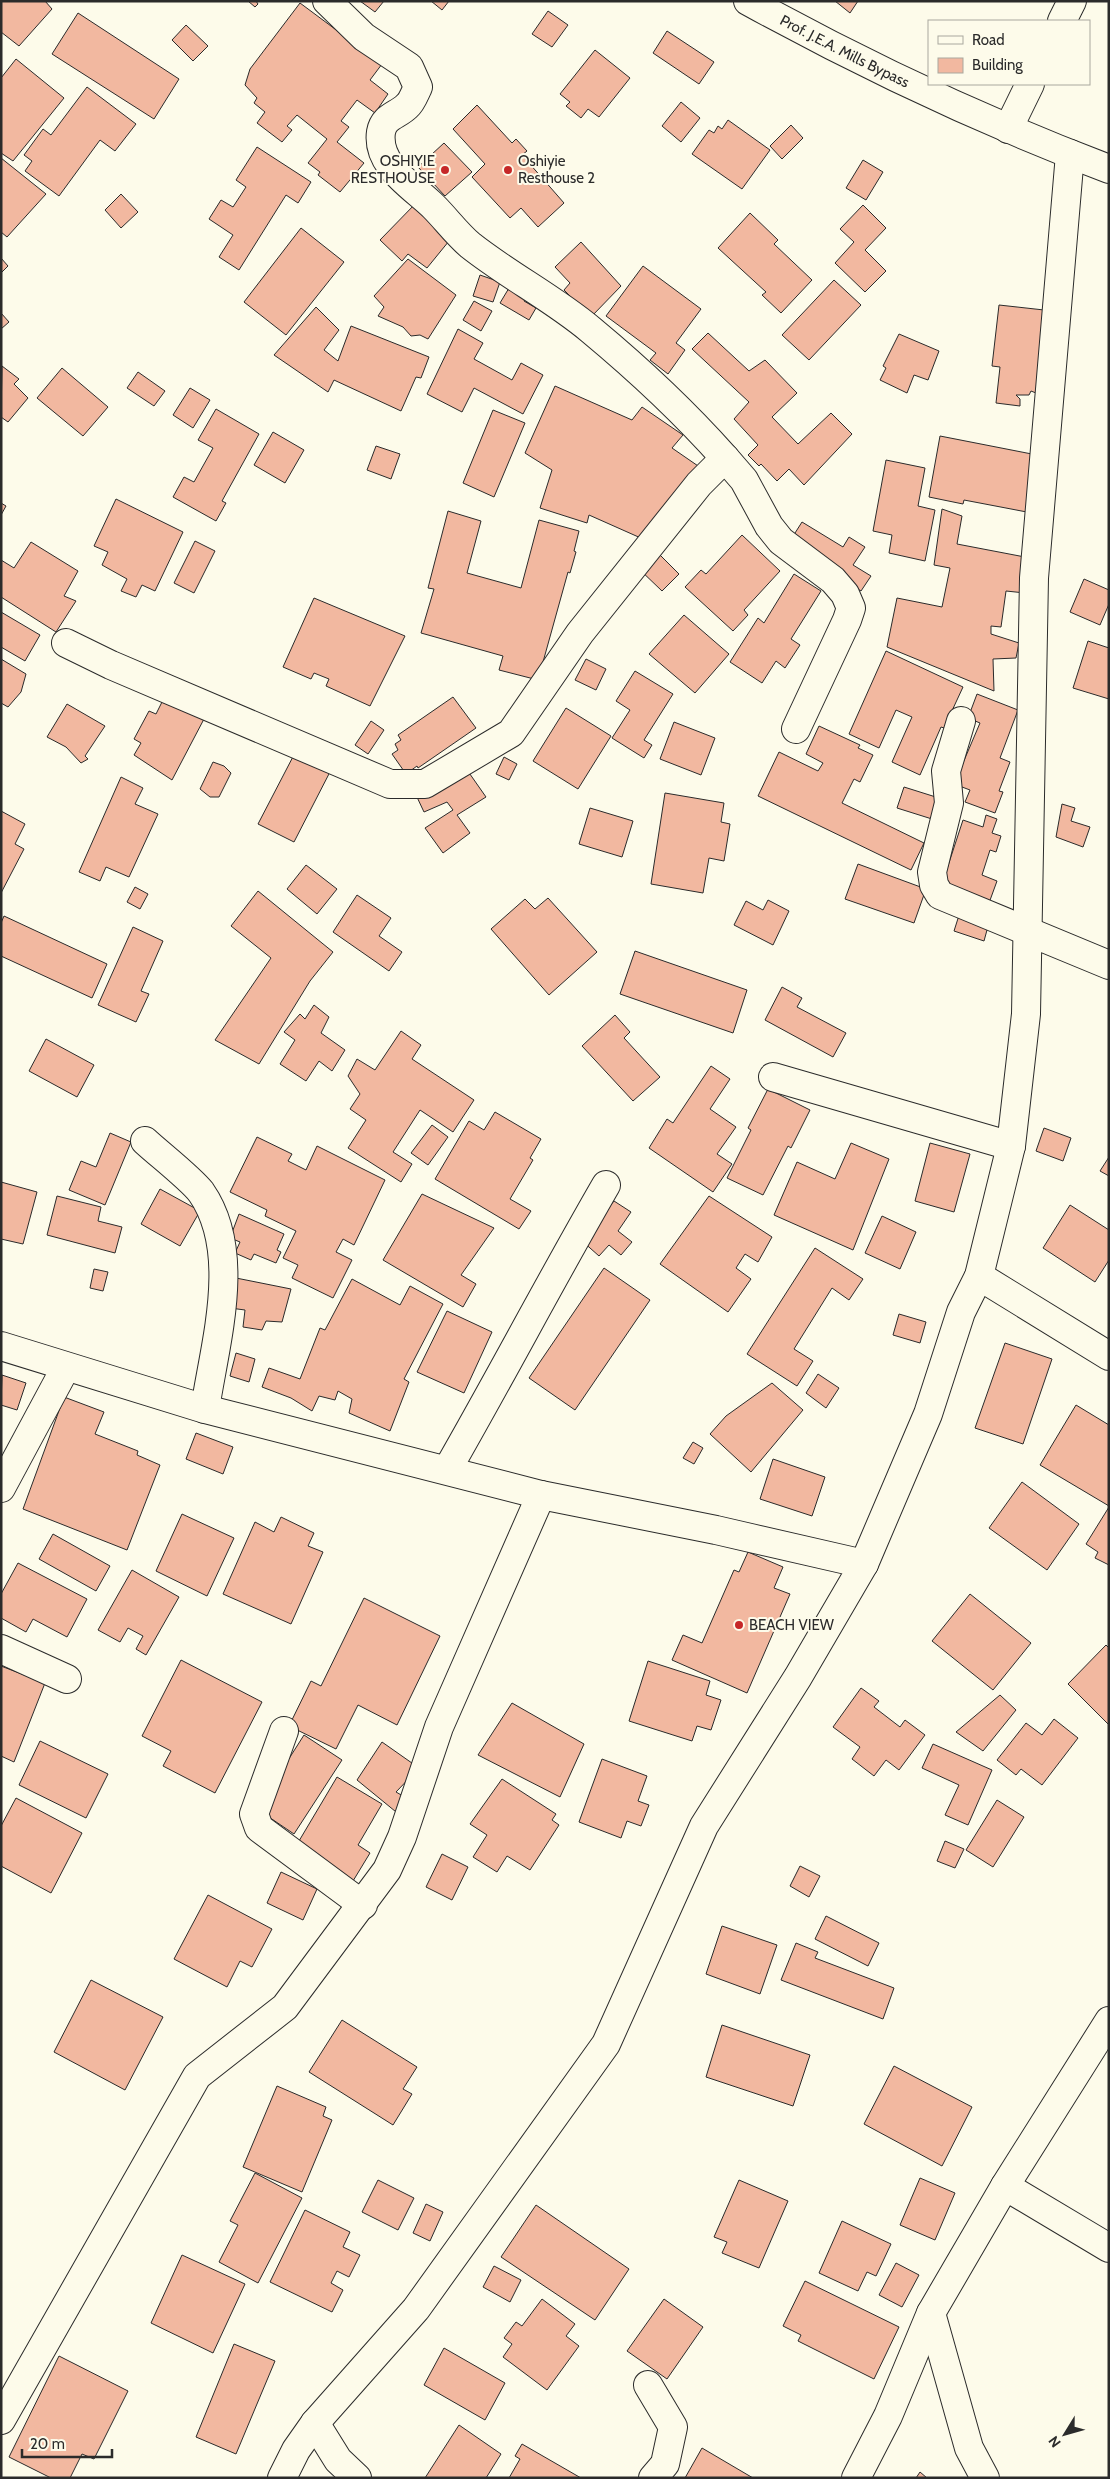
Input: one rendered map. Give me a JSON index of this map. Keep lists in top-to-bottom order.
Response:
{
  "streets": {
    "street": ["Prof. J.E.A. Mills Bypass"]
  },
  "places": ["OSHIYIE RESTHOUSE", "Oshiyie Resthouse 2", "BEACH VIEW"],
  "legend": ["Road", "Building"],
  "scale_bar": "20 m",
  "north": "bottom left"
}
